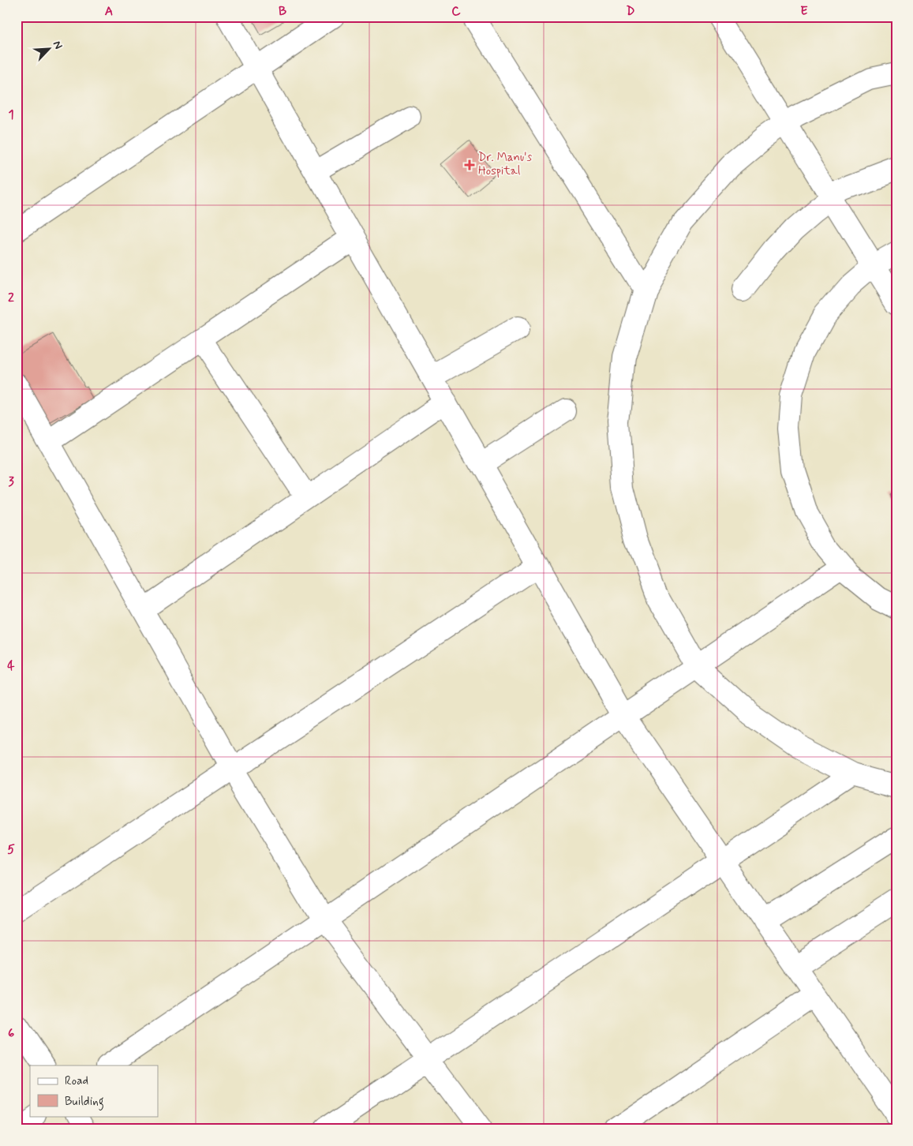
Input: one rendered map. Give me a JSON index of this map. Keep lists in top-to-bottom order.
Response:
{
  "places": {
    "health": ["Dr. Manu's Hospital"]
  },
  "legend": ["Road", "Building"],
  "north": "top right",
  "grid": {
    "columns": [
      "A",
      "B",
      "C",
      "D",
      "E"
    ],
    "rows": [
      "1",
      "2",
      "3",
      "4",
      "5",
      "6"
    ]
  }
}
